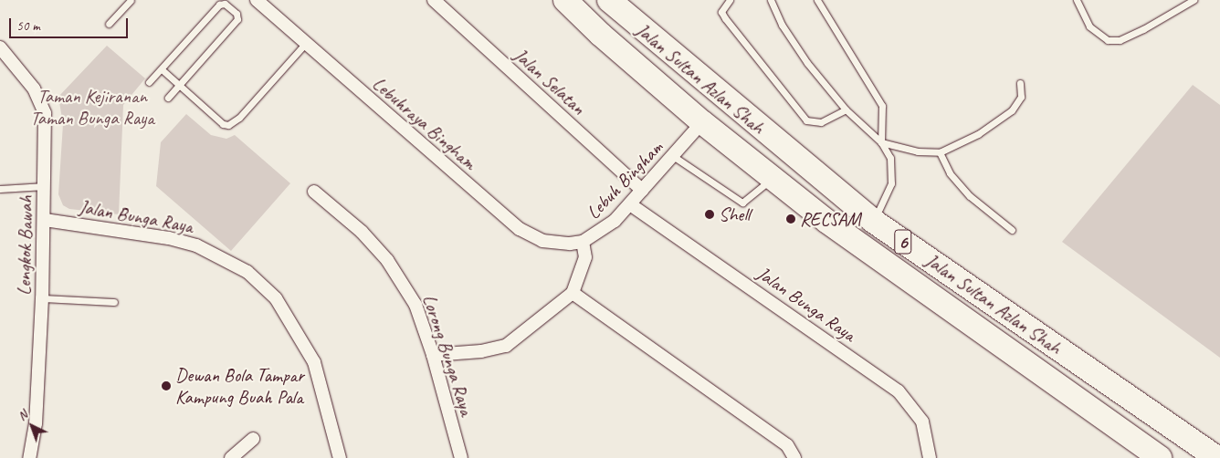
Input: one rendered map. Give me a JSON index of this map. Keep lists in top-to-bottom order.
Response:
{
  "streets": {
    "highway": ["Jalan Sultan Azlan Shah", "6"],
    "street": [
      "Jalan Selatan",
      "Lebuhraya Bingham",
      "Lebuh Bingham",
      "Jalan Bunga Raya",
      "Lengkok Bawah",
      "Lorong Bunga Raya"
    ]
  },
  "crossings": [
    ["Jalan Sultan Azlan Shah", "Lebuh Bingham"],
    ["Jalan Selatan", "Lebuh Bingham"],
    ["Lebuhraya Bingham", "Lebuh Bingham"],
    ["Lebuh Bingham", "Jalan Bunga Raya"],
    ["Jalan Bunga Raya", "Lengkok Bawah"]
  ],
  "parks": ["Taman Kejiranan Taman Bunga Raya"],
  "places": ["Shell", "RECSAM", "Dewan Bola Tampar Kampung Buah Pala"],
  "scale_bar": "50 m",
  "north": "top left"
}
